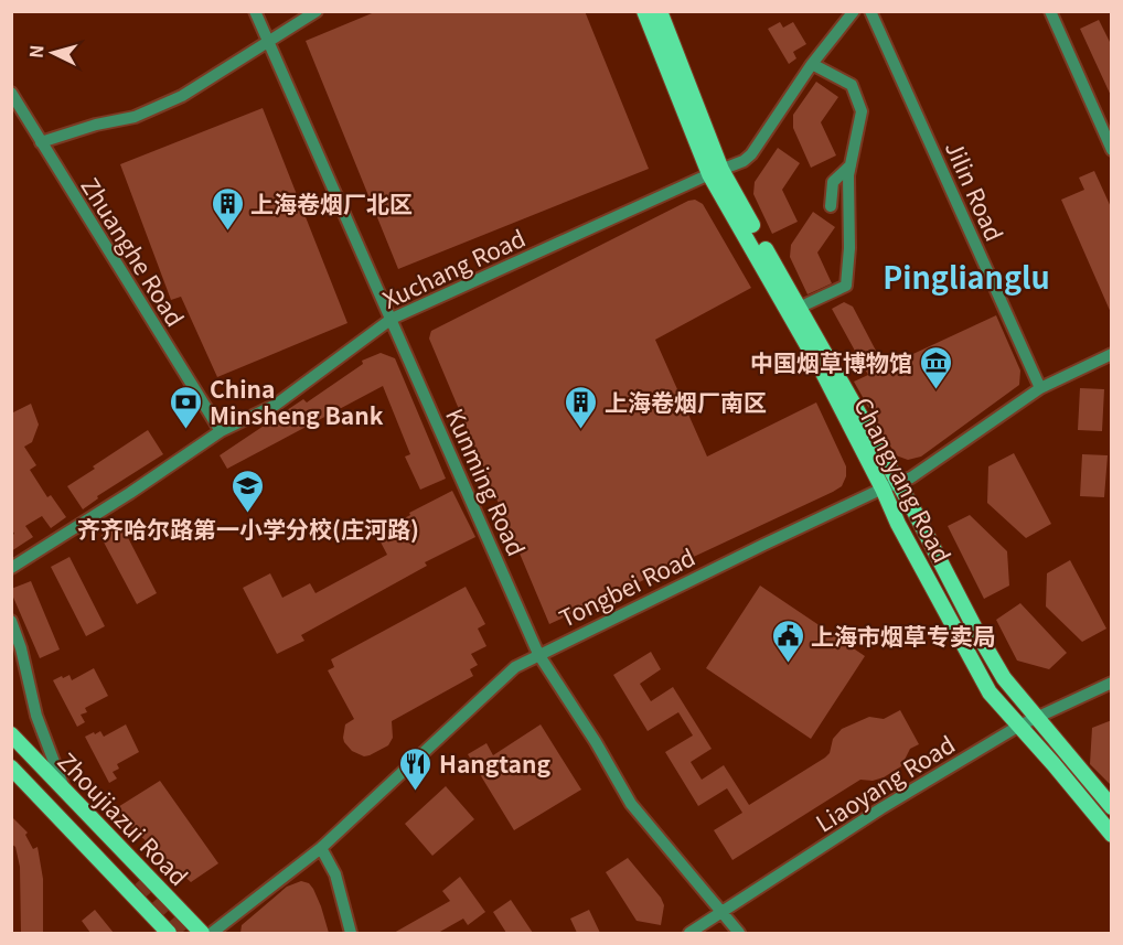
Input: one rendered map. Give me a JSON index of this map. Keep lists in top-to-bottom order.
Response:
{
  "streets": {
    "main road": ["Changyang Road", "Zhoujiazui Road"],
    "street": [
      "Jilin Road",
      "Zhuanghe Road",
      "Xuchang Road",
      "Kunming Road",
      "Tongbei Road",
      "Liaoyang Road"
    ]
  },
  "crossings": [
    ["Jilin Road", "Tongbei Road"],
    ["Zhuanghe Road", "Xuchang Road"],
    ["Xuchang Road", "Changyang Road"],
    ["Xuchang Road", "Kunming Road"],
    ["Changyang Road", "Tongbei Road"],
    ["Changyang Road", "Liaoyang Road"],
    ["Kunming Road", "Tongbei Road"],
    ["Kunming Road", "Liaoyang Road"]
  ],
  "districts": ["Pinglianglu"],
  "places": {
    "building": ["上海卷烟厂北区", "上海卷烟厂南区"],
    "museum": ["中国烟草博物馆"],
    "bank": ["China Minsheng Bank"],
    "school or university": ["齐齐哈尔路第一小学分校(庄河路)"],
    "public building": ["上海市烟草专卖局"],
    "restaurant": ["Hangtang"]
  },
  "north": "left"
}
